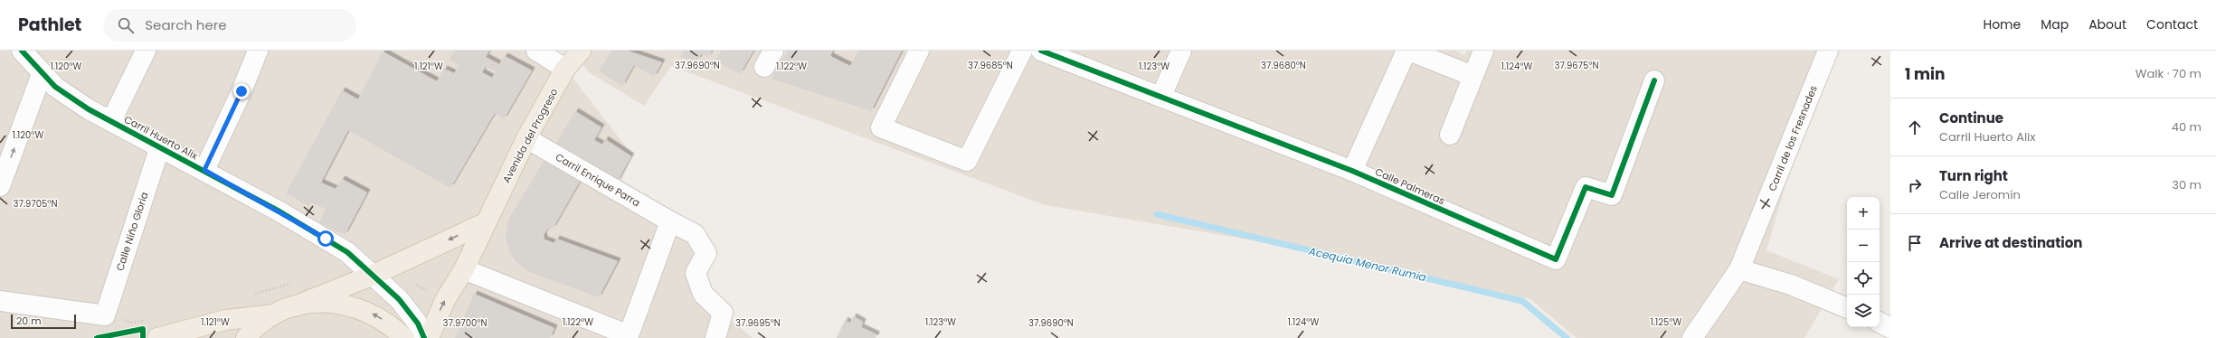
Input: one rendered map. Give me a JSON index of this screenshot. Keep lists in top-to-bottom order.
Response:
{
  "streets": {
    "main road": ["Avenida del Progreso"],
    "street": [
      "Carril Huerto Alix",
      "Carril de los Fresnades",
      "Carril Enrique Parra",
      "Calle Palmeras",
      "Calle Niño Gloria"
    ]
  },
  "crossings": [
    ["Avenida del Progreso", "Carril Enrique Parra"],
    ["Carril Huerto Alix", "Calle Niño Gloria"]
  ],
  "water": ["Acequia Menor Rumia"],
  "scale_bar": "20 m",
  "page": {
    "header": "Pathlet",
    "search": "Search here",
    "nav": [
      "Home",
      "Map",
      "About",
      "Contact"
    ],
    "heading": ["1 min", "Walk · 70 m"],
    "list": [
      ["Continue", "Carril Huerto Alix", "40 m"],
      ["Turn right", "Calle Jeromín", "30 m"],
      "Arrive at destination"
    ],
    "map_buttons": ["+", "−"],
    "scale": "20 m"
  },
  "coordinates": [
    "37.9675°N",
    "37.9690°N",
    "37.9685°N",
    "37.9680°N",
    "1.120°W",
    "1.121°W",
    "1.122°W",
    "1.123°W",
    "1.124°W",
    "37.9705°N",
    "1.125°W",
    "37.9700°N",
    "37.9695°N"
  ]
}
